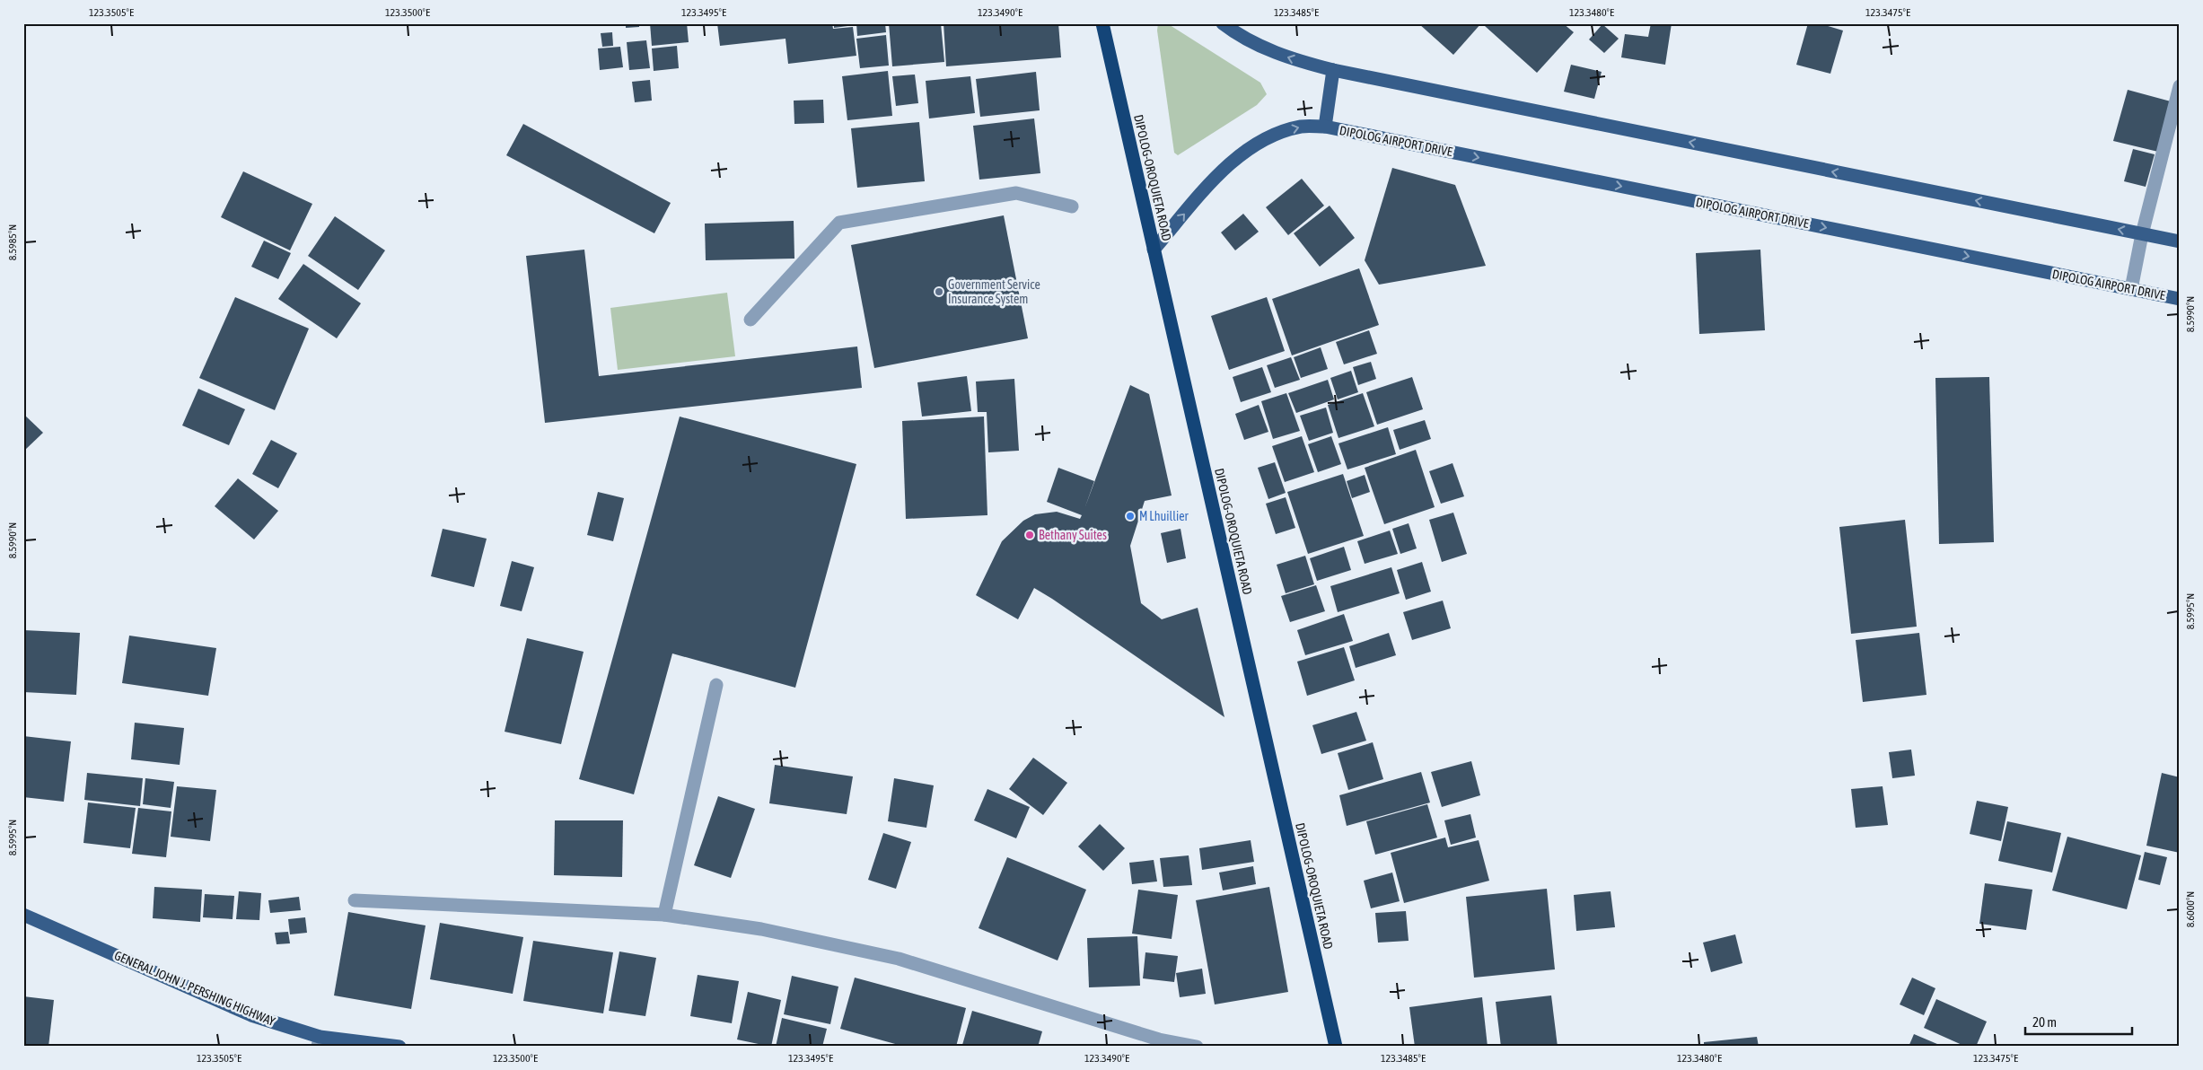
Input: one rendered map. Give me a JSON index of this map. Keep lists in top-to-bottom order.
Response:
{
  "streets": {
    "highway": ["DIPOLOG-OROQUIETA ROAD"],
    "main road": ["DIPOLOG AIRPORT DRIVE", "GENERAL JOHN J. PERSHING HIGHWAY"]
  },
  "crossings": [
    ["DIPOLOG AIRPORT DRIVE", "DIPOLOG-OROQUIETA ROAD"]
  ],
  "places": ["Government Service Insurance System", "M Lhuillier", "Bethany Suites"],
  "scale_bar": "20 m",
  "coordinates": [
    "123.3505°E",
    "123.3500°E",
    "123.3495°E",
    "123.3490°E",
    "123.3485°E",
    "123.3480°E",
    "123.3475°E",
    "8.5985°N",
    "8.5990°N",
    "8.5995°N",
    "8.6000°N"
  ]
}
